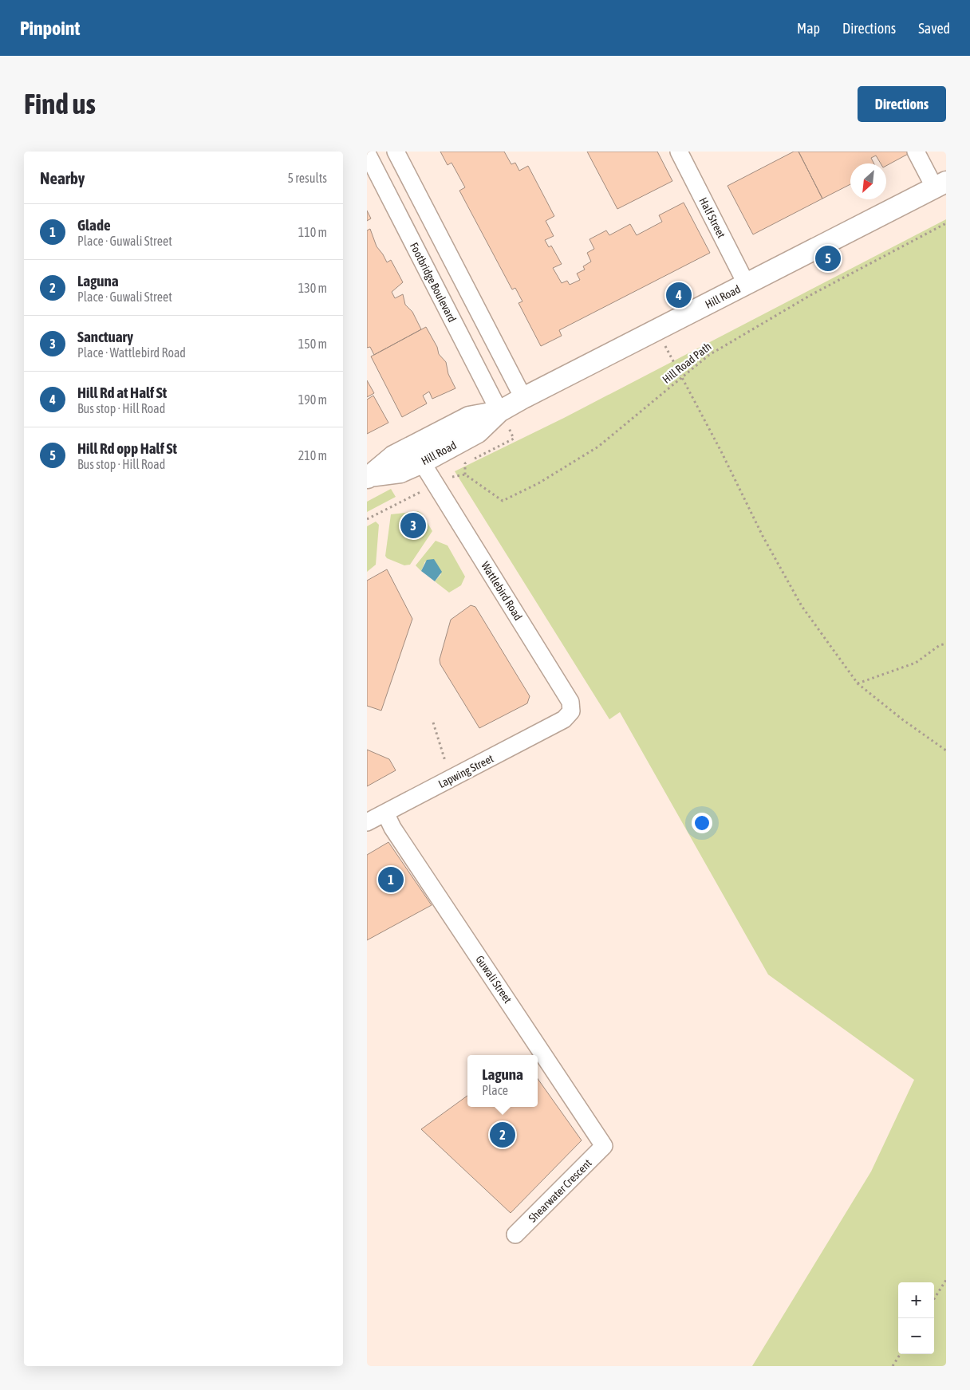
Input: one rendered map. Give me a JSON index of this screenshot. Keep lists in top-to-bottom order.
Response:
{
  "streets": {
    "street": [
      "Half Street",
      "Footbridge Boulevard",
      "Hill Road",
      "Wattlebird Road",
      "Lapwing Street",
      "Guwali Street",
      "Shearwater Crescent"
    ],
    "path": ["Hill Road Path"]
  },
  "crossings": [
    ["Half Street", "Hill Road"],
    ["Footbridge Boulevard", "Hill Road"],
    ["Hill Road", "Wattlebird Road"],
    ["Wattlebird Road", "Lapwing Street"],
    ["Lapwing Street", "Guwali Street"],
    ["Guwali Street", "Shearwater Crescent"]
  ],
  "north": "bottom left",
  "page": {
    "header": "Pinpoint",
    "nav": ["Map", "Directions", "Saved"],
    "buttons": "Directions",
    "title": "Find us",
    "heading": ["Nearby", "5 results"],
    "list": [
      {
        "mark": "1",
        "name": "Glade",
        "note": "Place · Guwali Street",
        "value": "110 m"
      },
      {
        "mark": "2",
        "name": "Laguna",
        "note": "Place · Guwali Street",
        "value": "130 m"
      },
      {
        "mark": "3",
        "name": "Sanctuary",
        "note": "Place · Wattlebird Road",
        "value": "150 m"
      },
      {
        "mark": "4",
        "name": "Hill Rd at Half St",
        "note": "Bus stop · Hill Road",
        "value": "190 m"
      },
      {
        "mark": "5",
        "name": "Hill Rd opp Half St",
        "note": "Bus stop · Hill Road",
        "value": "210 m"
      }
    ],
    "pins": [
      "5",
      "4",
      "3",
      "1",
      "2"
    ],
    "popup": ["Laguna", "Place"],
    "map_buttons": ["+", "−"]
  }
}
